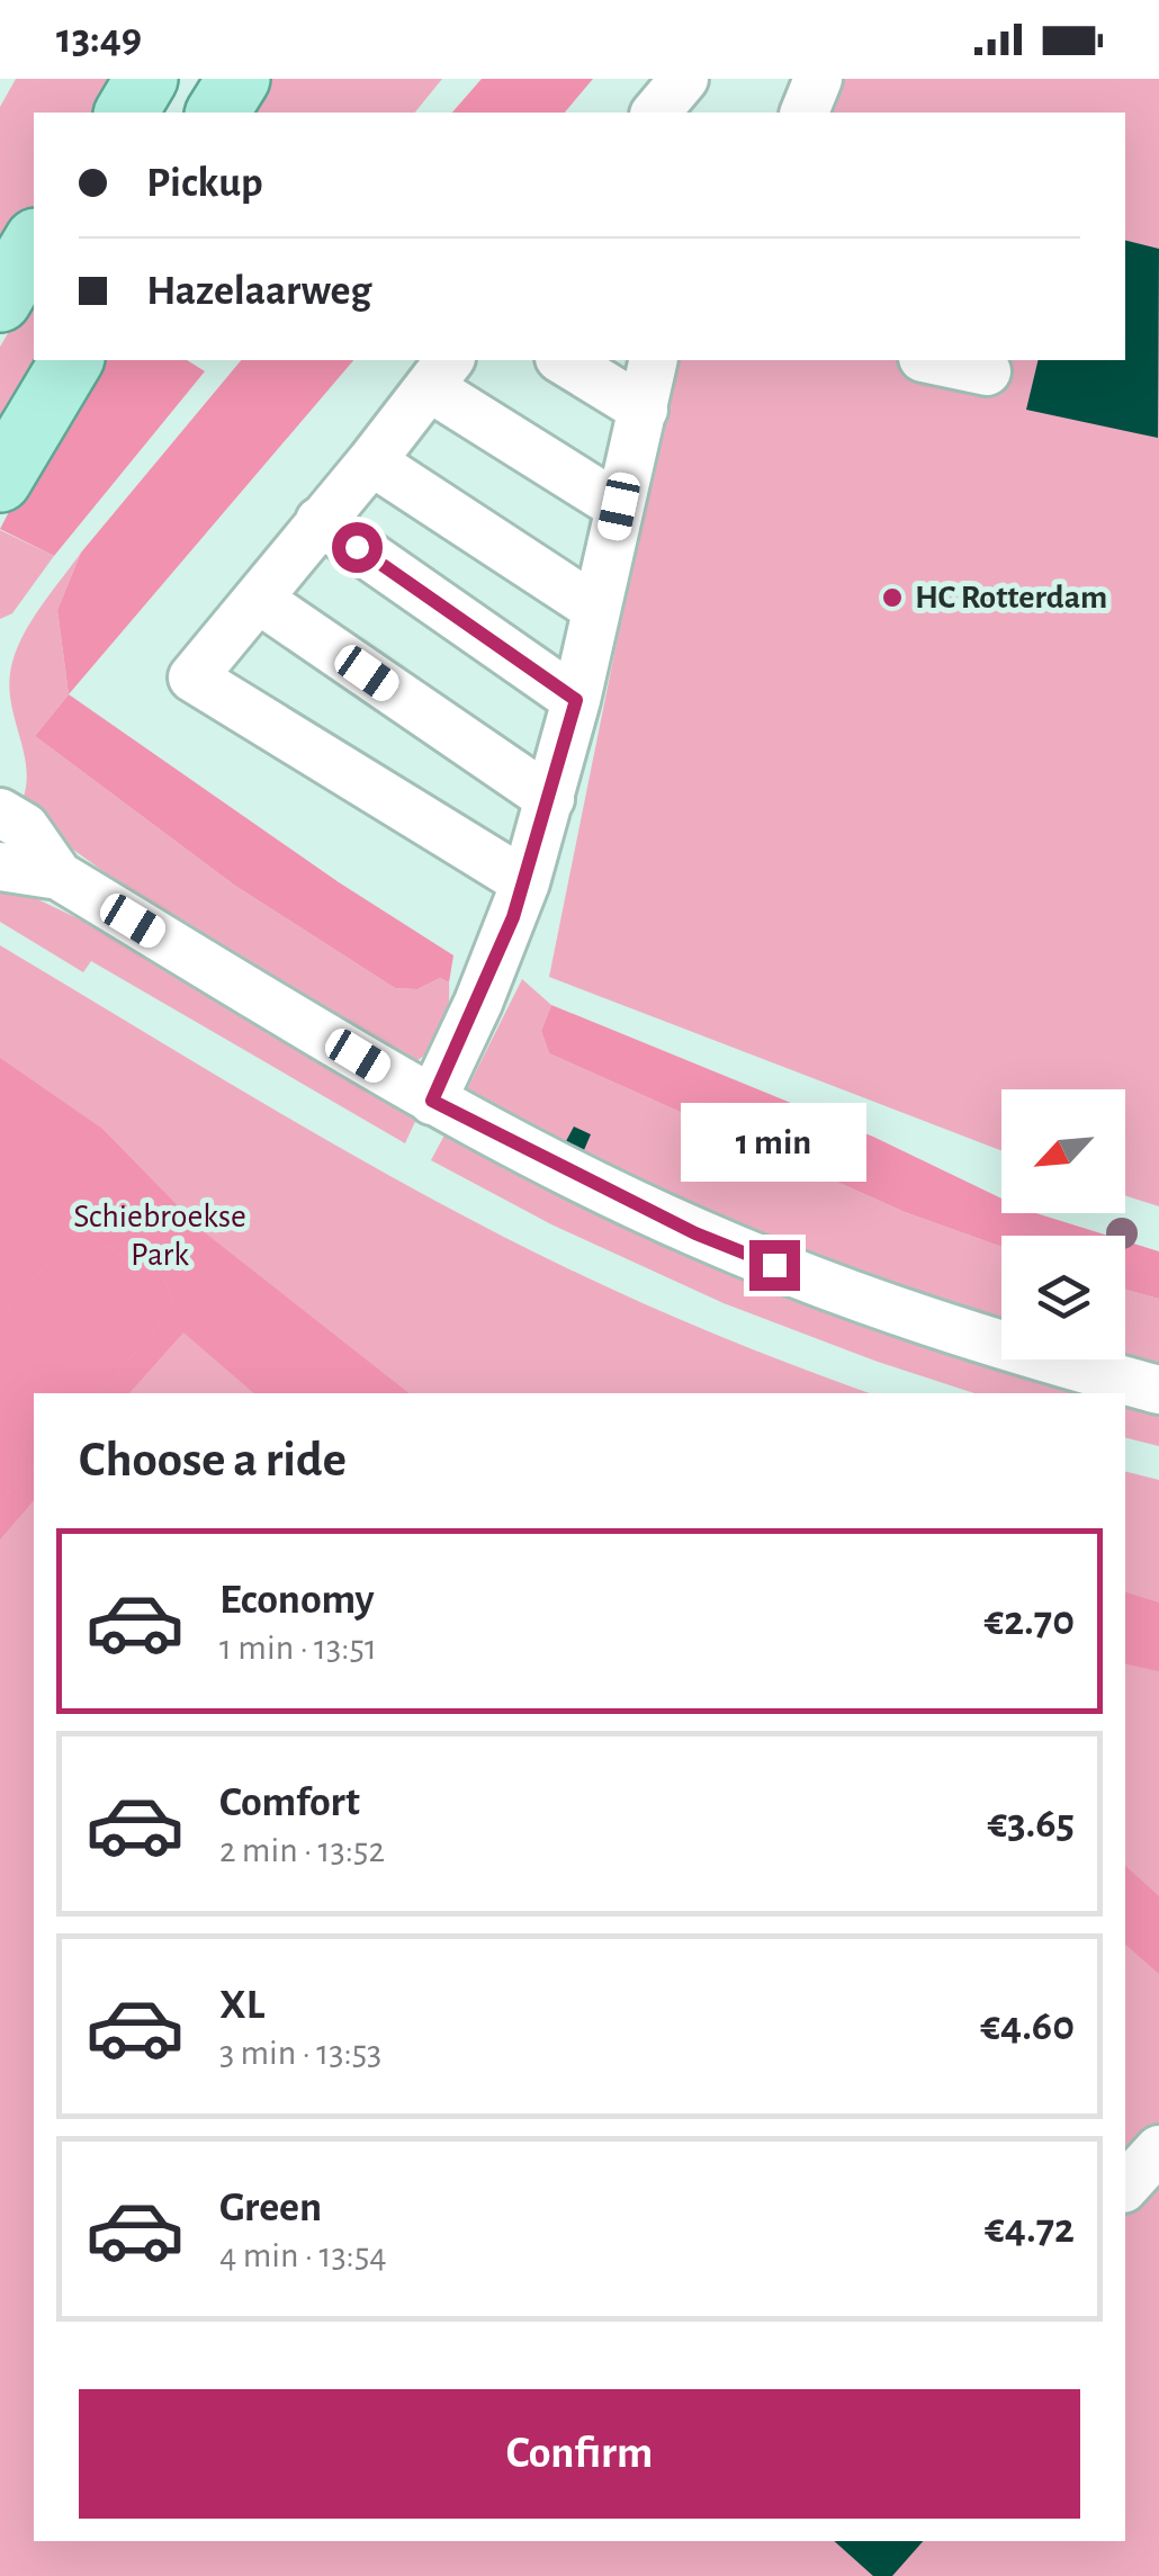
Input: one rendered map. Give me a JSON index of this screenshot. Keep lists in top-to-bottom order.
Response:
{
  "parks": ["Schiebroekse Park"],
  "places": ["HC Rotterdam"],
  "north": "bottom left",
  "page": {
    "status": "13:49",
    "banner": ["Pickup", "Hazelaarweg"],
    "bubble": "1 min",
    "heading": "Choose a ride",
    "list": [
      {
        "name": "Economy",
        "note": "1 min · 13:51",
        "value": "€2.70"
      },
      {
        "name": "Comfort",
        "note": "2 min · 13:52",
        "value": "€3.65"
      },
      {
        "name": "XL",
        "note": "3 min · 13:53",
        "value": "€4.60"
      },
      {
        "name": "Green",
        "note": "4 min · 13:54",
        "value": "€4.72"
      }
    ],
    "buttons": "Confirm"
  }
}
